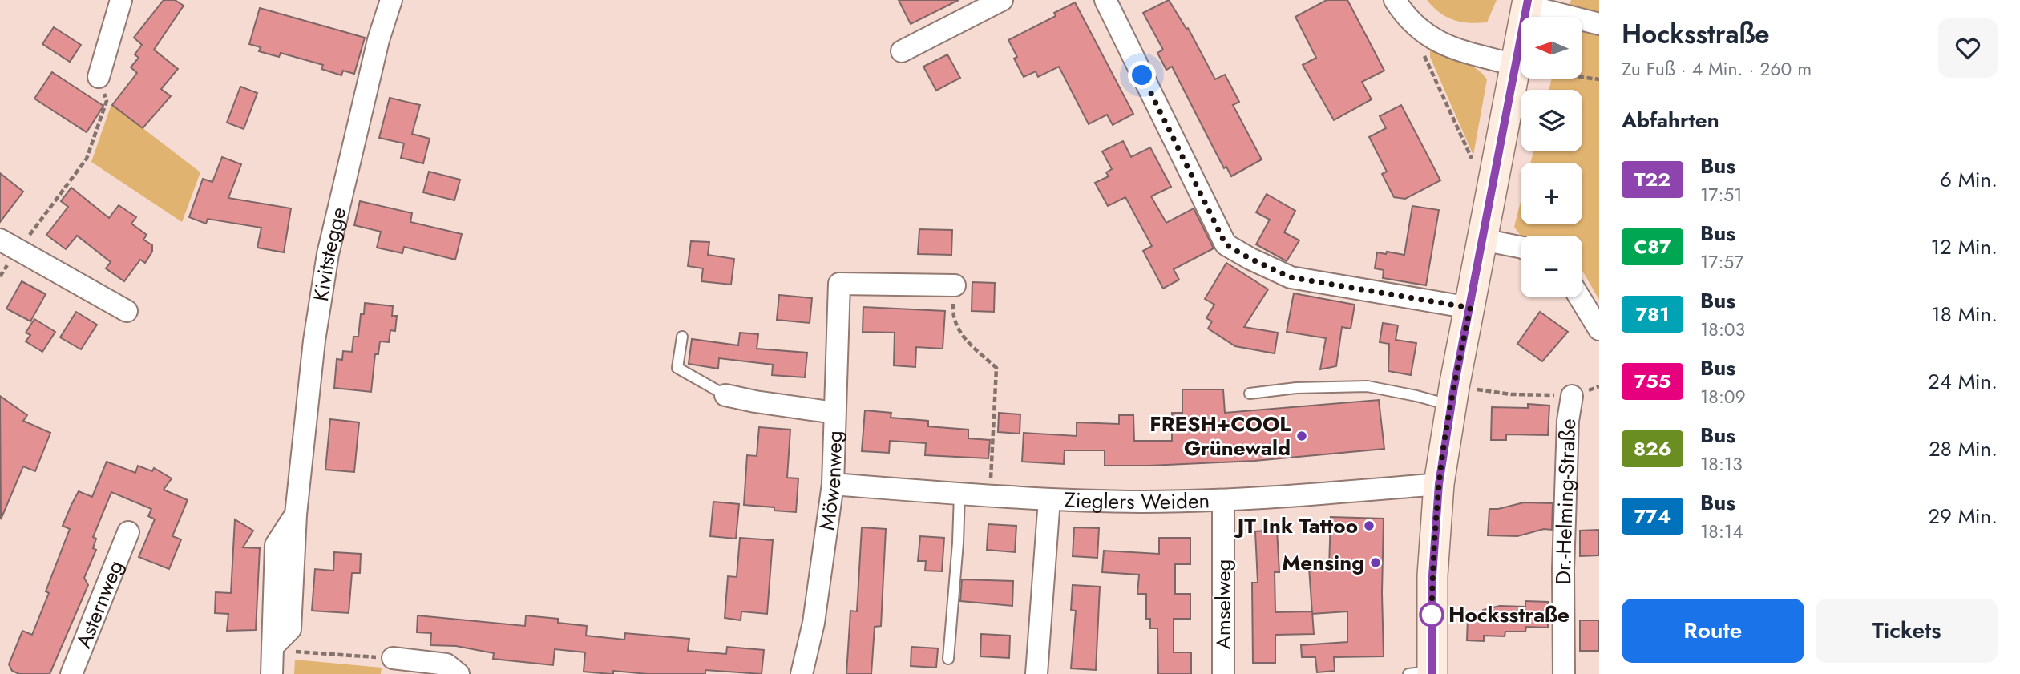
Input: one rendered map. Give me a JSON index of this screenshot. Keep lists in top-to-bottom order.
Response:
{
  "streets": {
    "street": [
      "Kivitstegge",
      "Möwenweg",
      "Zieglers Weiden",
      "Dr.-Helming-Straße",
      "Asternweg",
      "Amselweg"
    ]
  },
  "crossings": [
    ["Möwenweg", "Zieglers Weiden"],
    ["Zieglers Weiden", "Amselweg"]
  ],
  "places": [
    "FRESH+COOL Grünewald",
    "JT Ink Tattoo",
    "Mensing",
    "Hocksstraße"
  ],
  "lines": ["bus line T22"],
  "north": "left",
  "page": {
    "heading": [
      ["Hocksstraße", "Zu Fuß · 4 Min. · 260 m"],
      "Abfahrten"
    ],
    "map_buttons": ["+", "−"],
    "list": [
      {
        "mark": "T22",
        "name": "Bus",
        "note": "17:51",
        "value": "6 Min."
      },
      {
        "mark": "C87",
        "name": "Bus",
        "note": "17:57",
        "value": "12 Min."
      },
      {
        "mark": "781",
        "name": "Bus",
        "note": "18:03",
        "value": "18 Min."
      },
      {
        "mark": "755",
        "name": "Bus",
        "note": "18:09",
        "value": "24 Min."
      },
      {
        "mark": "826",
        "name": "Bus",
        "note": "18:13",
        "value": "28 Min."
      },
      {
        "mark": "774",
        "name": "Bus",
        "note": "18:14",
        "value": "29 Min."
      }
    ],
    "buttons": ["Route", "Tickets"]
  }
}
